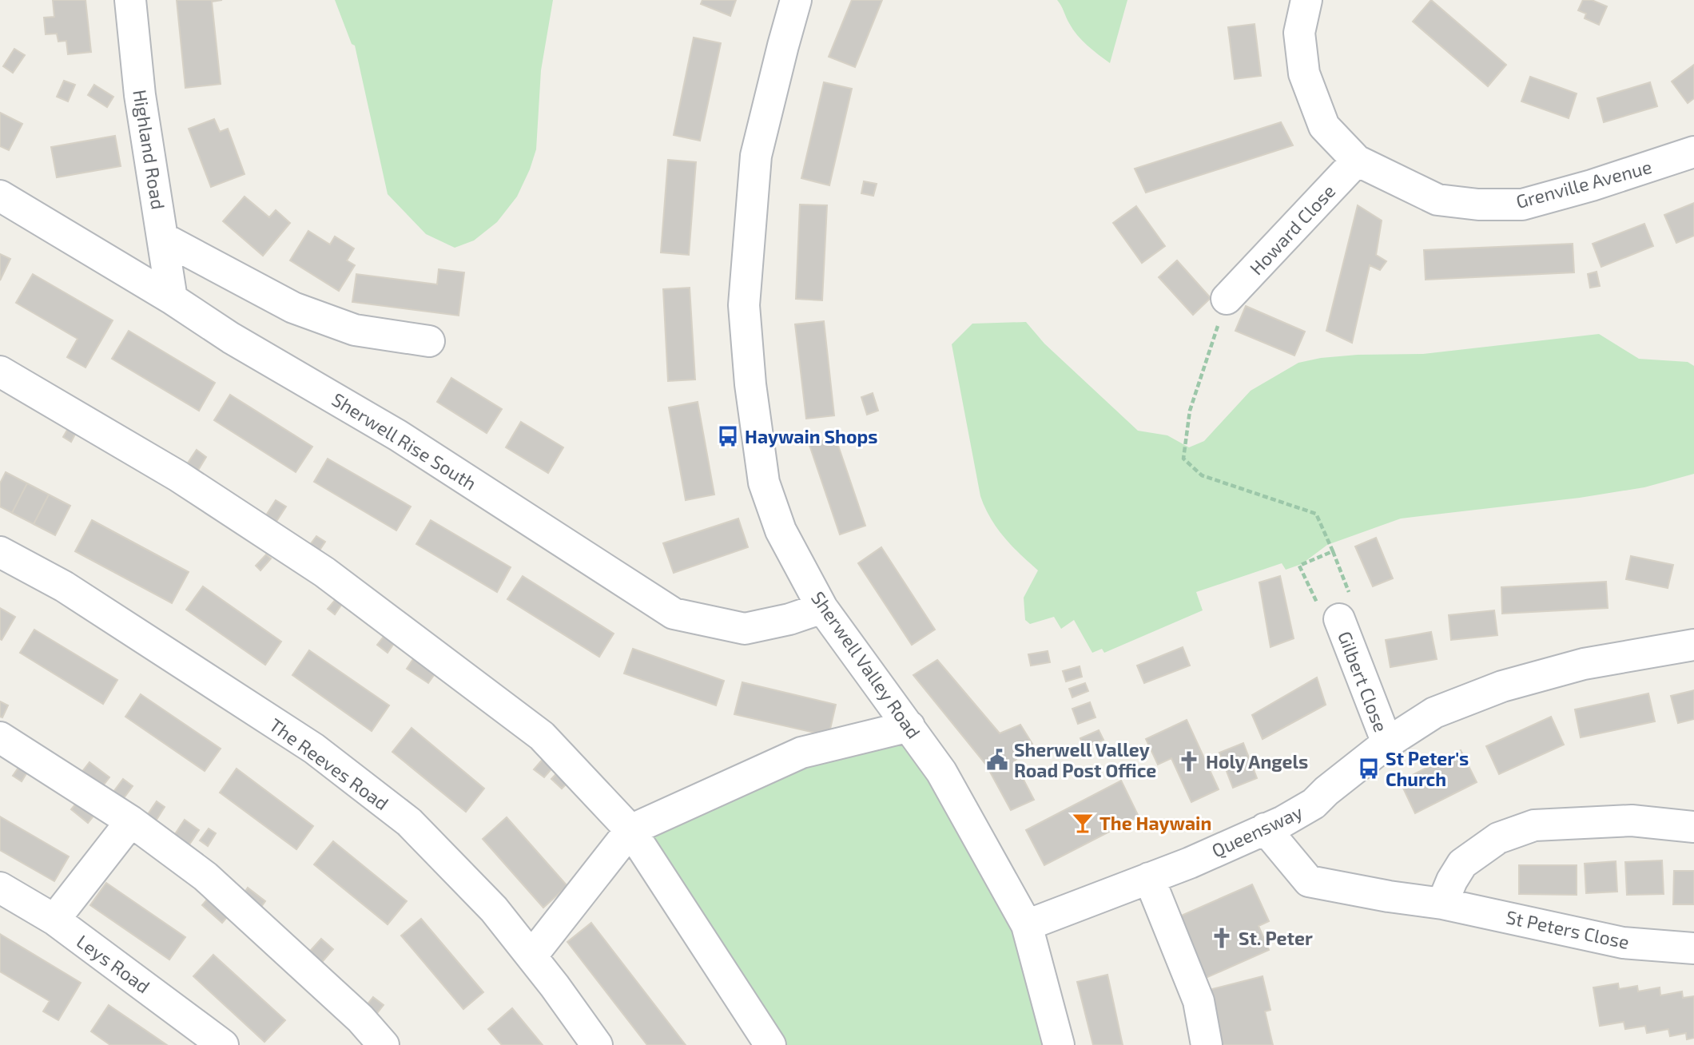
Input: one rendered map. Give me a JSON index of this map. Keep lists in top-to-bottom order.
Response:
{
  "streets": {
    "street": [
      "Highland Road",
      "Grenville Avenue",
      "Howard Close",
      "Sherwell Rise South",
      "Sherwell Valley Road",
      "Gilbert Close",
      "The Reeves Road",
      "Queensway",
      "St Peters Close",
      "Leys Road"
    ]
  },
  "crossings": [
    ["Highland Road", "Sherwell Rise South"],
    ["Grenville Avenue", "Howard Close"],
    ["Sherwell Rise South", "Sherwell Valley Road"],
    ["Sherwell Valley Road", "Queensway"],
    ["Gilbert Close", "Queensway"],
    ["Queensway", "St Peters Close"]
  ],
  "places": {
    "bus stop": ["Haywain Shops", "St Peter's Church"],
    "public building": ["Sherwell Valley Road Post Office"],
    "church": ["Holy Angels", "St. Peter"],
    "bar": ["The Haywain"]
  }
}
